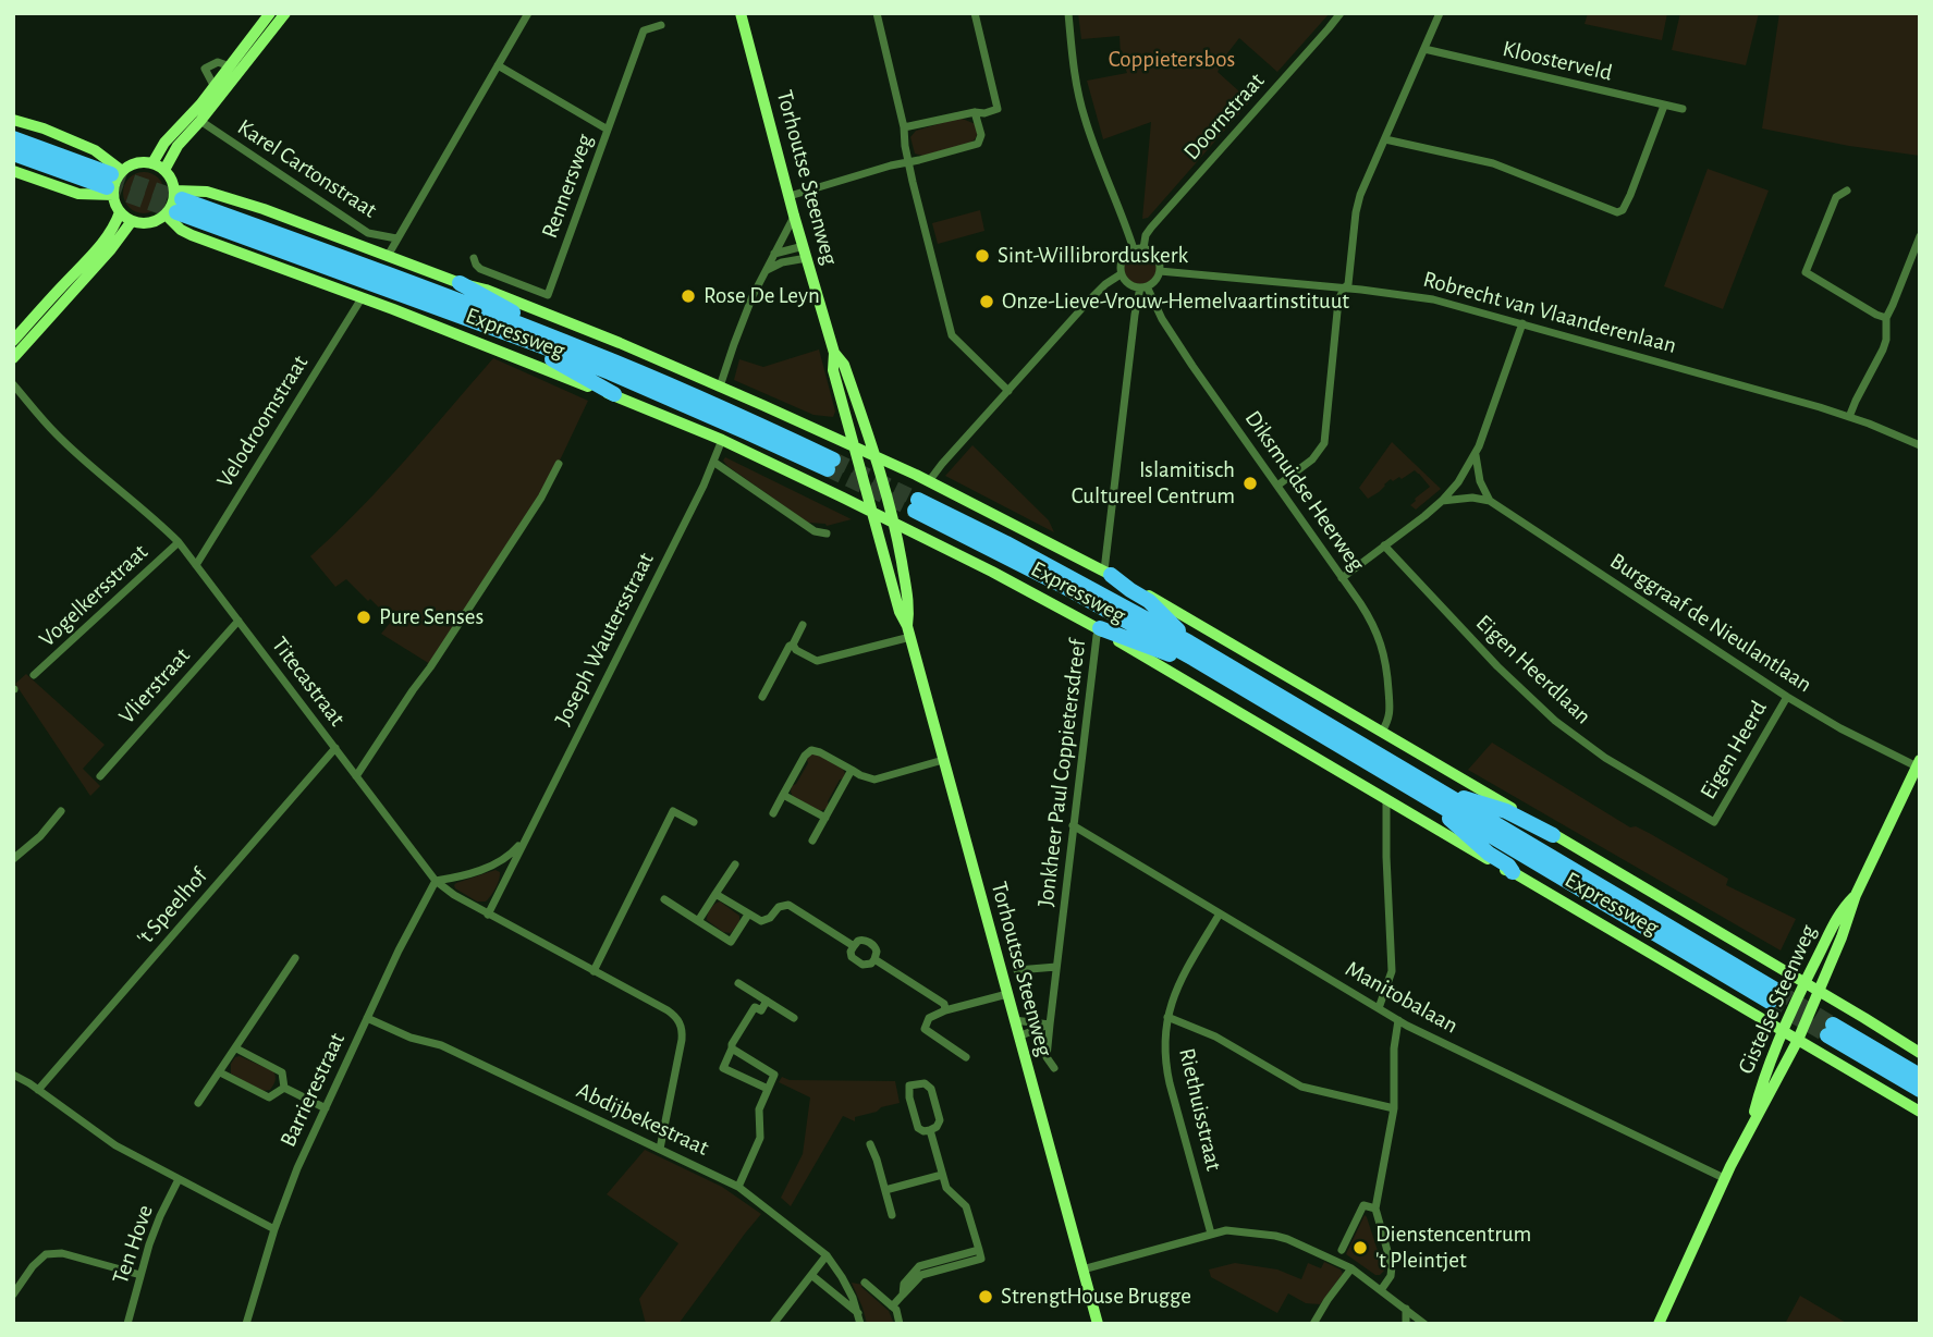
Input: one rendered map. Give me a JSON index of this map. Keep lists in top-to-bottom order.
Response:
{
  "streets": {
    "highway": ["Expressweg"],
    "street": [
      "Kloosterveld",
      "Doornstraat",
      "Karel Cartonstraat",
      "Torhoutse Steenweg",
      "Rennersweg",
      "Robrecht van Vlaanderenlaan",
      "Velodroomstraat",
      "Diksmuidse Heerweg",
      "Vogelkersstraat",
      "Burggraaf de Nieulantlaan",
      "Joseph Wautersstraat",
      "Eigen Heerdlaan",
      "Titecastraat",
      "Vlierstraat",
      "Eigen Heerd",
      "Jonkheer Paul Coppietersdreef",
      "'t Speelhof",
      "Manitobalaan",
      "Gistelse Steenweg",
      "Barrierestraat",
      "Riethuisstraat",
      "Abdijbekestraat",
      "Ten Hove"
    ]
  },
  "crossings": [
    ["Doornstraat", "Robrecht van Vlaanderenlaan"],
    ["Doornstraat", "Diksmuidse Heerweg"],
    ["Torhoutse Steenweg", "Expressweg"],
    ["Robrecht van Vlaanderenlaan", "Diksmuidse Heerweg"],
    ["Expressweg", "Velodroomstraat"],
    ["Expressweg", "Diksmuidse Heerweg"],
    ["Expressweg", "Joseph Wautersstraat"],
    ["Expressweg", "Jonkheer Paul Coppietersdreef"],
    ["Expressweg", "Gistelse Steenweg"],
    ["Velodroomstraat", "Titecastraat"],
    ["Vogelkersstraat", "Titecastraat"],
    ["Burggraaf de Nieulantlaan", "Eigen Heerd"],
    ["Burggraaf de Nieulantlaan", "Gistelse Steenweg"],
    ["Joseph Wautersstraat", "Titecastraat"],
    ["Joseph Wautersstraat", "Barrierestraat"],
    ["Eigen Heerdlaan", "Eigen Heerd"],
    ["Titecastraat", "Vlierstraat"],
    ["Titecastraat", "'t Speelhof"],
    ["Titecastraat", "Barrierestraat"],
    ["Titecastraat", "Abdijbekestraat"],
    ["Jonkheer Paul Coppietersdreef", "Manitobalaan"],
    ["Manitobalaan", "Gistelse Steenweg"],
    ["Manitobalaan", "Riethuisstraat"],
    ["Barrierestraat", "Abdijbekestraat"]
  ],
  "parks": ["Coppietersbos"],
  "places": [
    "Sint-Willibrorduskerk",
    "Rose De Leyn",
    "Onze-Lieve-Vrouw-Hemelvaartinstituut",
    "Islamitisch Cultureel Centrum",
    "Pure Senses",
    "Dienstencentrum 't Pleintjet",
    "StrengtHouse Brugge"
  ]
}
